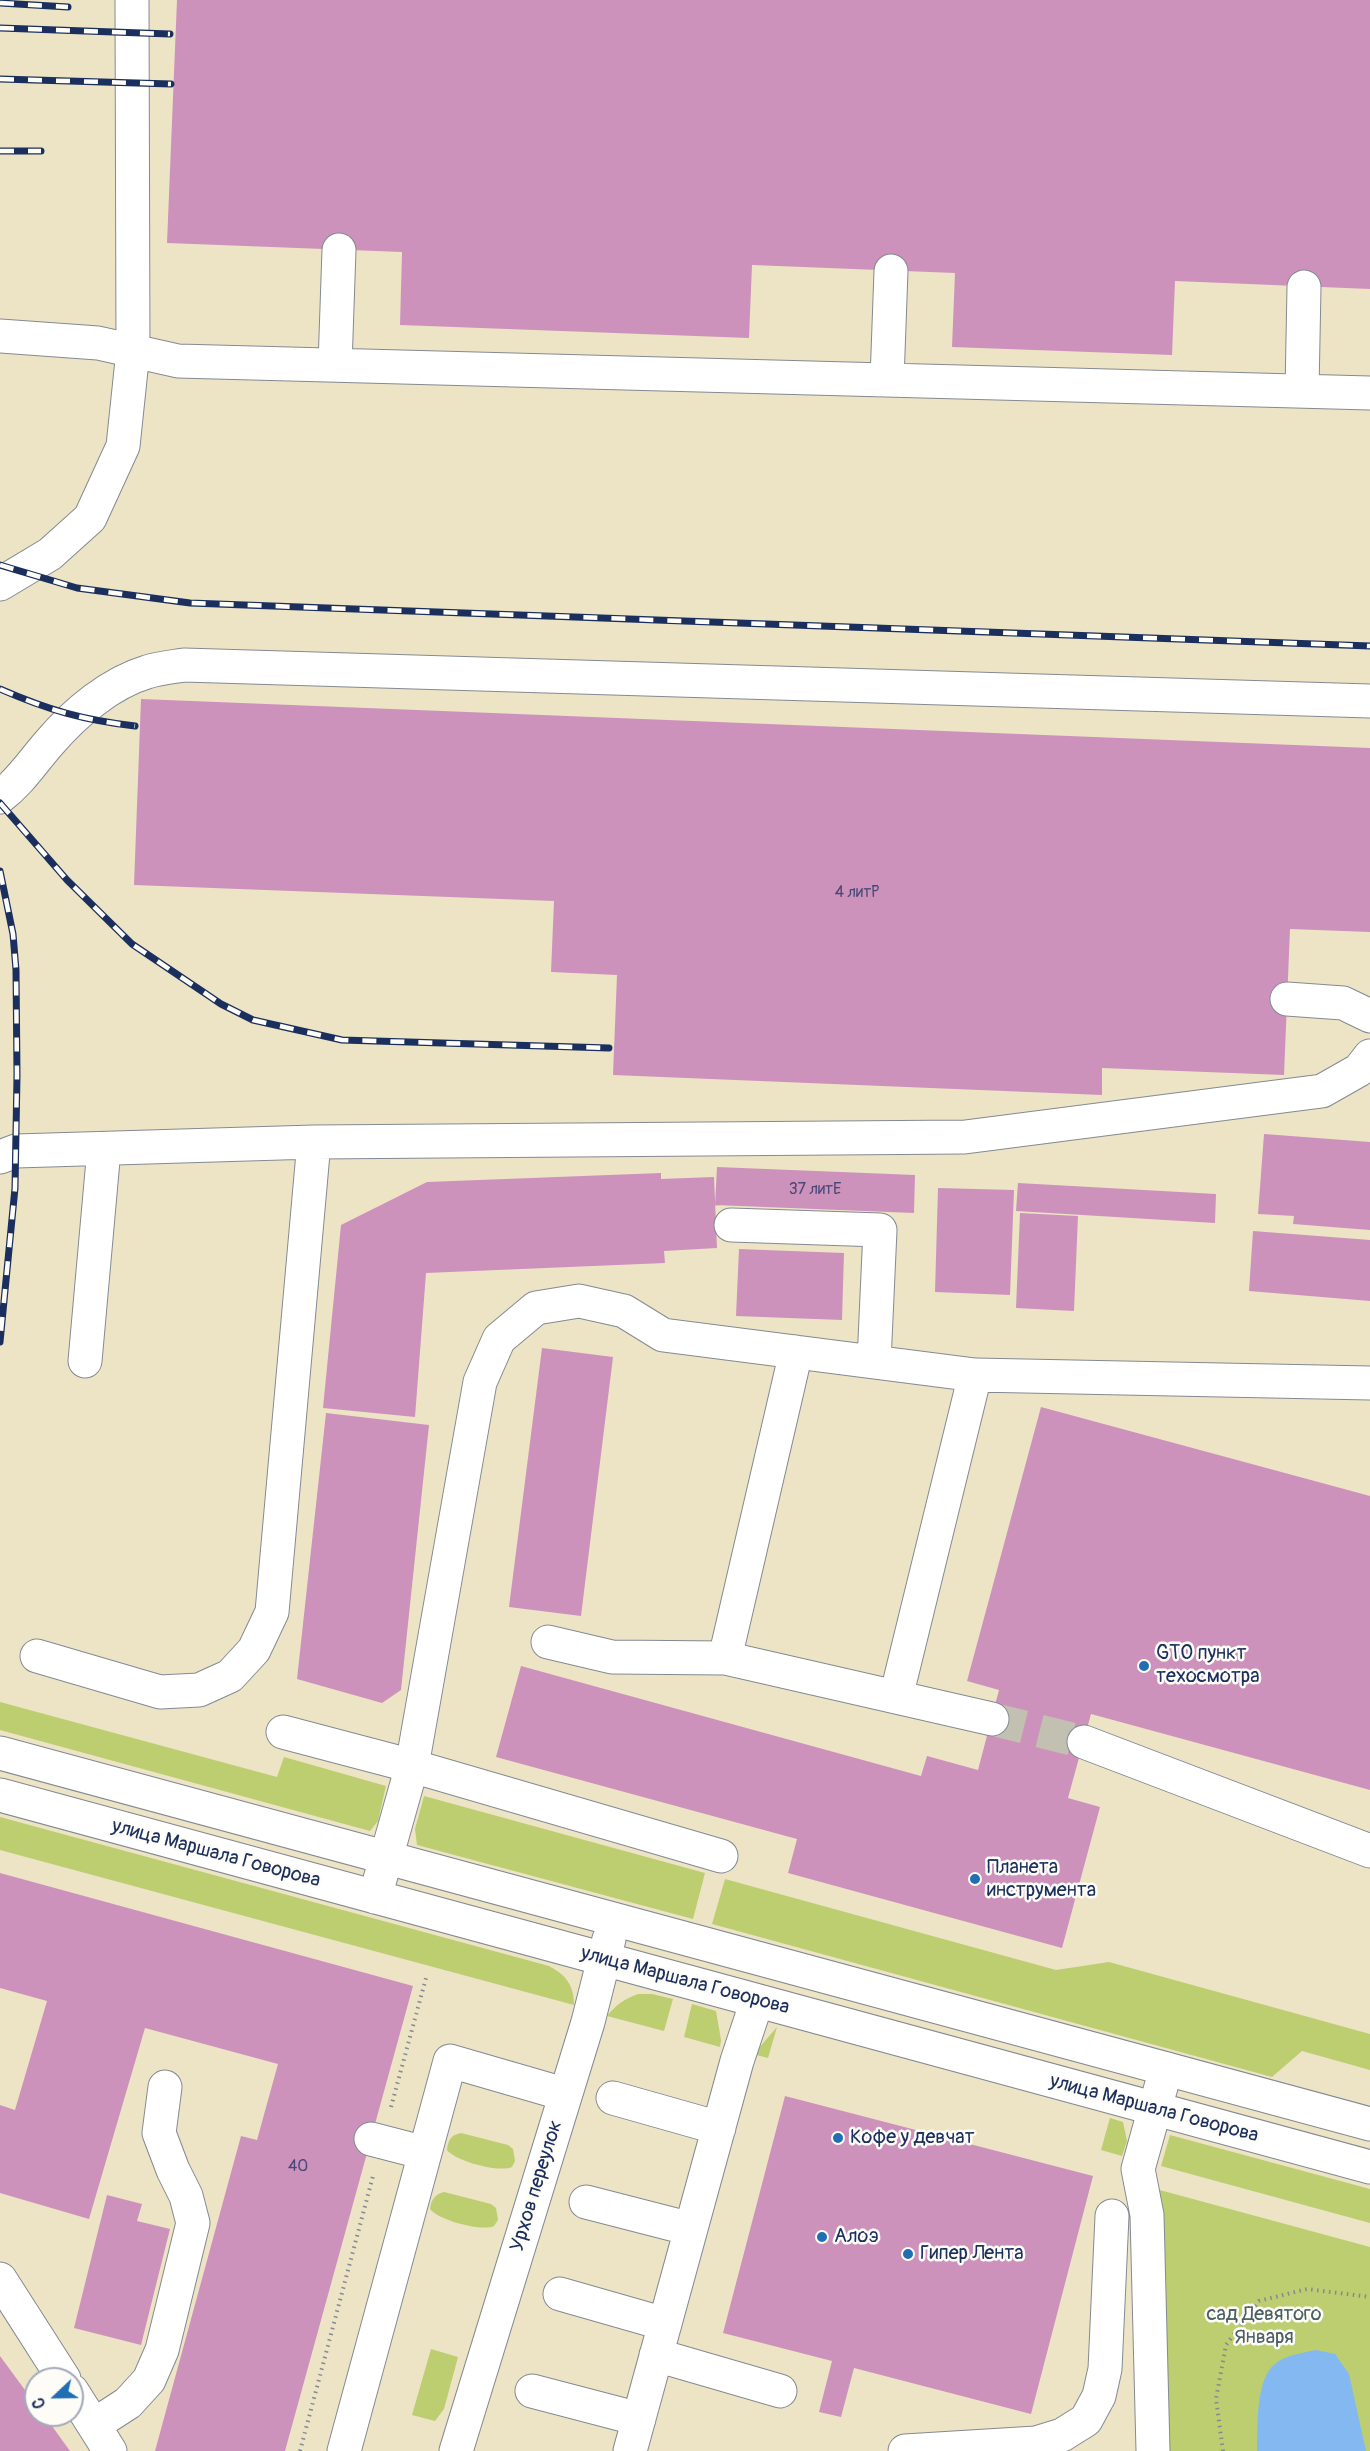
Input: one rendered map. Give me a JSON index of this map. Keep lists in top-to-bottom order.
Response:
{
  "streets": {
    "street": ["улица Маршала Говорова", "Урхов переулок"]
  },
  "crossings": [
    ["улица Маршала Говорова", "Урхов переулок"]
  ],
  "parks": ["сад Девятого Января"],
  "places": [
    "GTO пункт техосмотра",
    "Планета инструмента",
    "Кофе у девчат",
    "Алоэ",
    "Гипер Лента"
  ],
  "house_numbers": ["4 литР", "37 литЕ", "40"],
  "north": "left"
}
